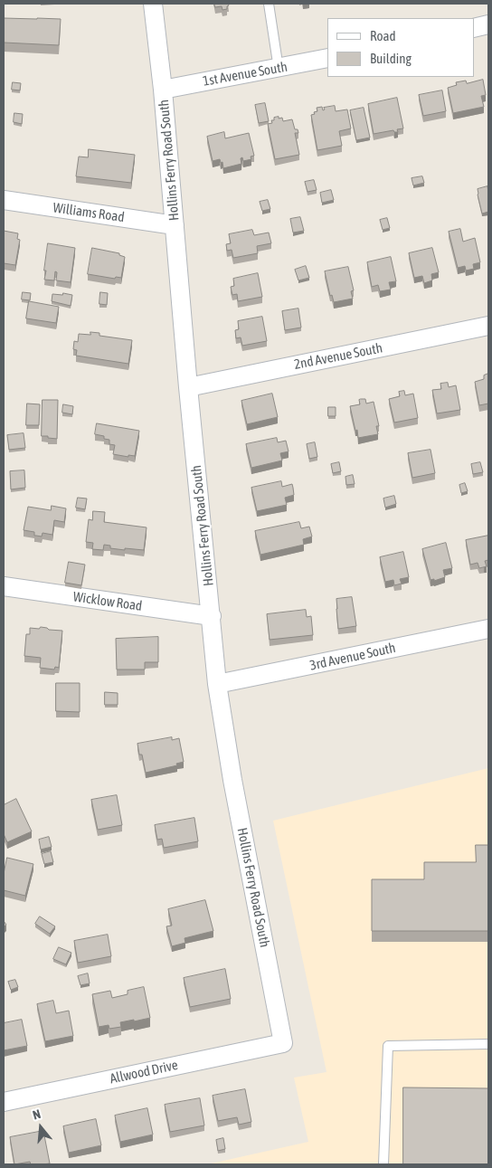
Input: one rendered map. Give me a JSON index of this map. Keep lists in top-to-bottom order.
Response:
{
  "streets": {
    "street": [
      "1st Avenue South",
      "Hollins Ferry Road South",
      "Williams Road",
      "2nd Avenue South",
      "Wicklow Road",
      "3rd Avenue South",
      "Allwood Drive"
    ]
  },
  "crossings": [
    ["1st Avenue South", "Hollins Ferry Road South"],
    ["Hollins Ferry Road South", "Williams Road"],
    ["Hollins Ferry Road South", "2nd Avenue South"],
    ["Hollins Ferry Road South", "Wicklow Road"],
    ["Hollins Ferry Road South", "3rd Avenue South"],
    ["Hollins Ferry Road South", "Allwood Drive"]
  ],
  "legend": ["Road", "Building"],
  "north": "top"
}
